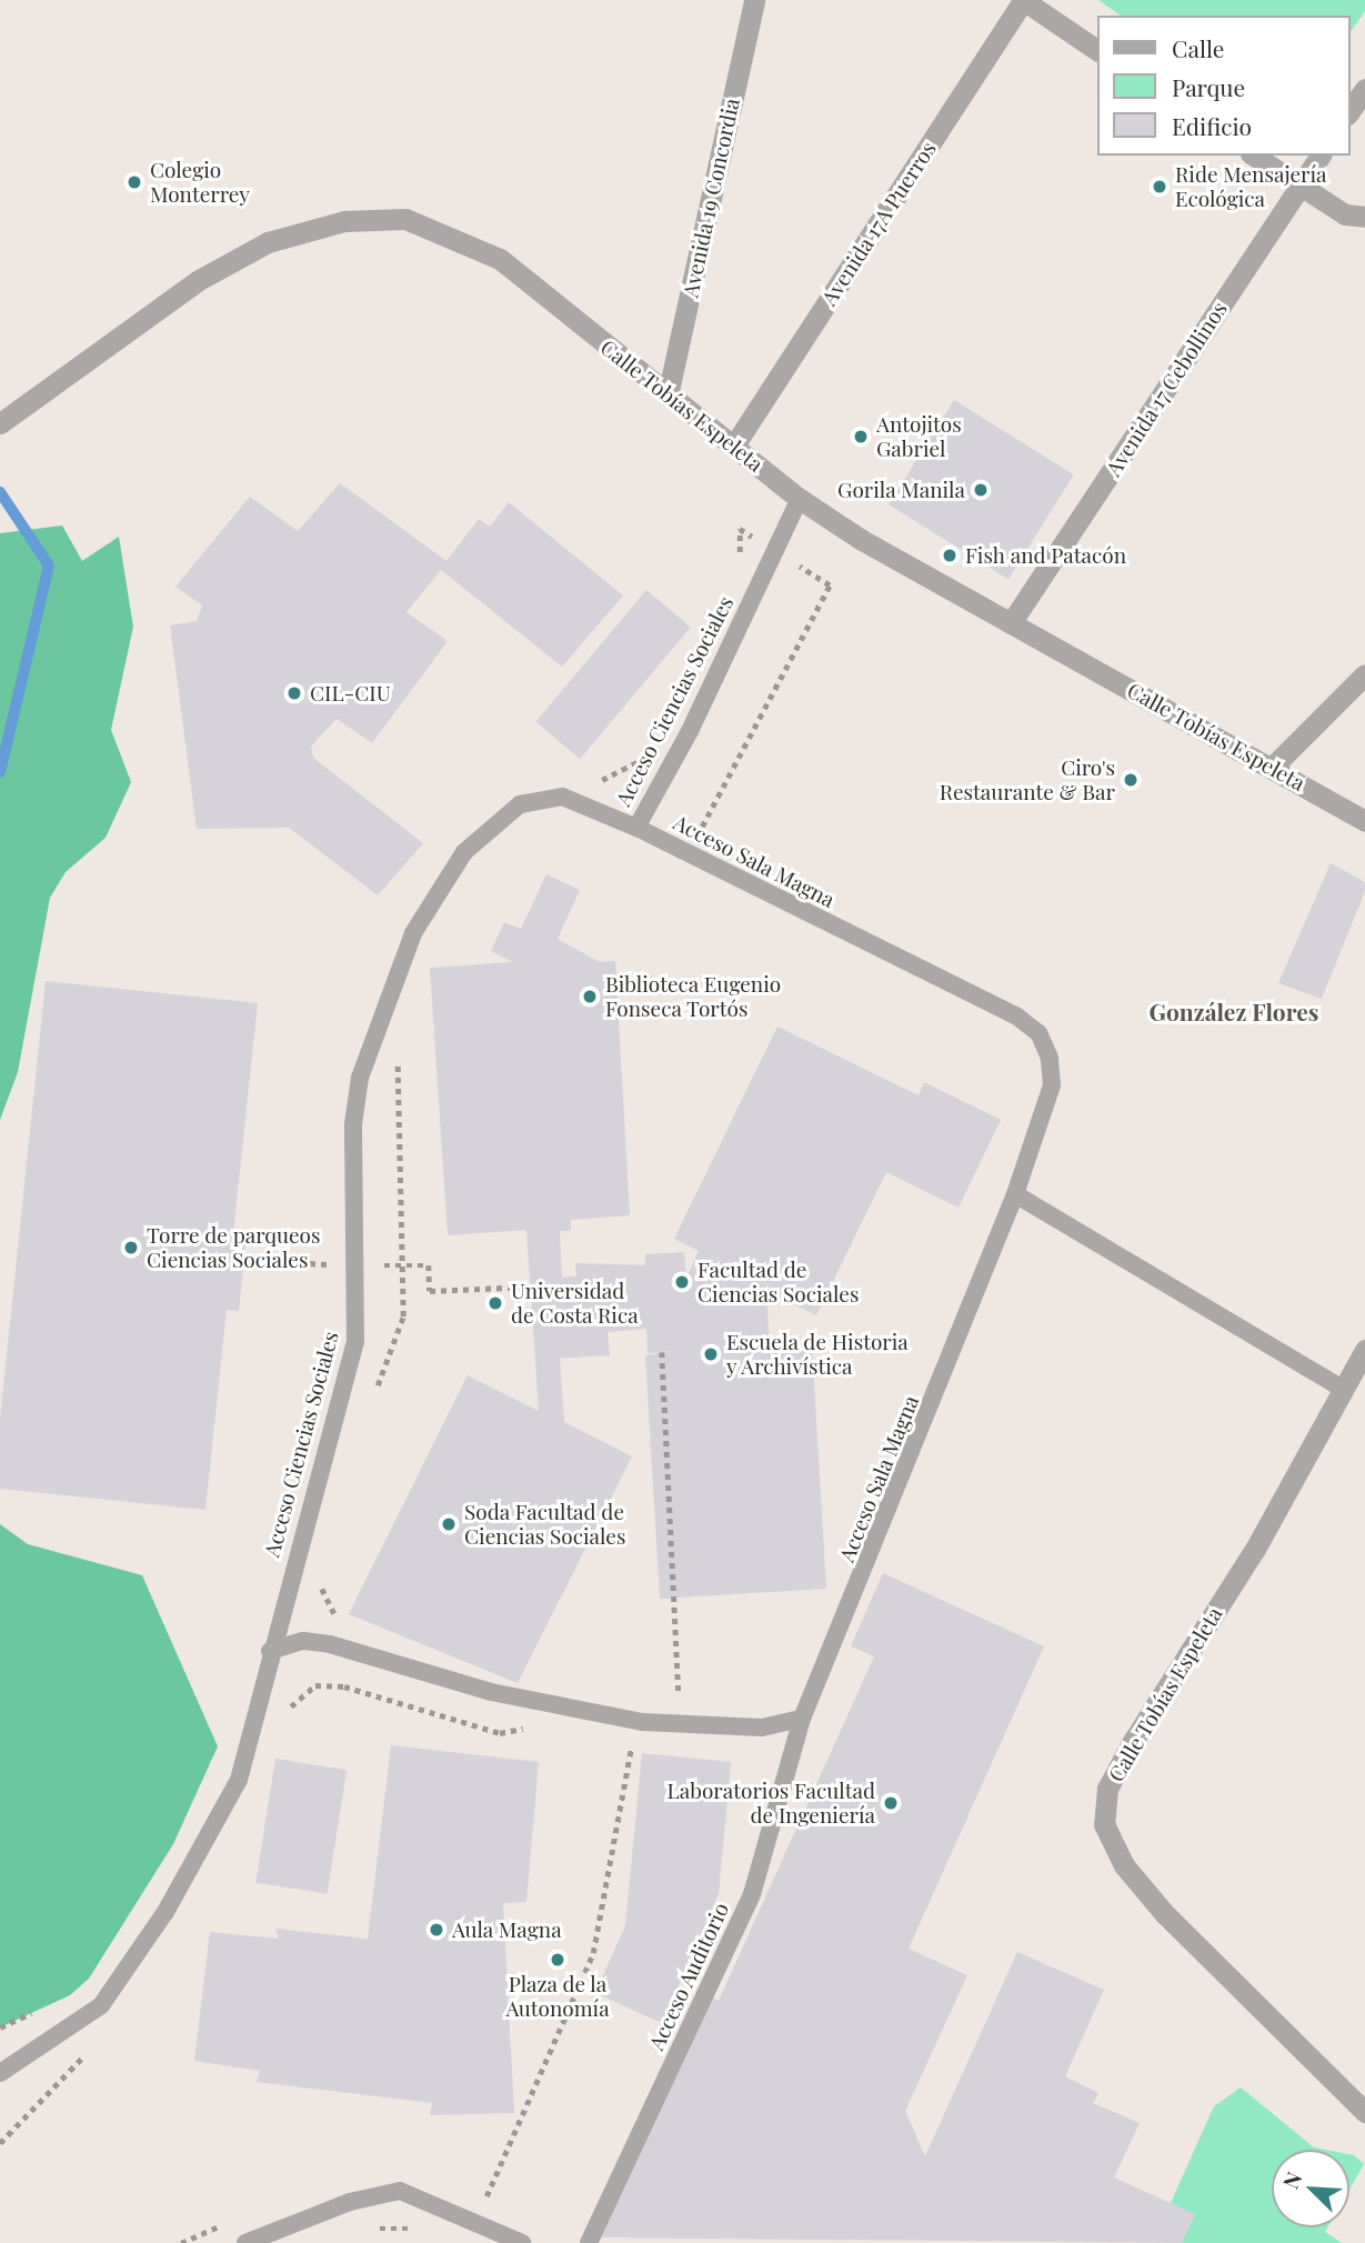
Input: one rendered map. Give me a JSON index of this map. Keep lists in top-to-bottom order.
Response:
{
  "streets": {
    "street": [
      "Avenida 19 Concordia",
      "Avenida 17A Puerros",
      "Avenida 17 Cebollinos",
      "Calle Tobías Espeleta"
    ],
    "lane": ["Acceso Ciencias Sociales", "Acceso Sala Magna", "Acceso Auditorio"]
  },
  "crossings": [
    ["Avenida 19 Concordia", "Calle Tobías Espeleta"],
    ["Avenida 17A Puerros", "Calle Tobías Espeleta"],
    ["Avenida 17 Cebollinos", "Calle Tobías Espeleta"],
    ["Calle Tobías Espeleta", "Acceso Ciencias Sociales"],
    ["Acceso Ciencias Sociales", "Acceso Sala Magna"],
    ["Acceso Sala Magna", "Acceso Auditorio"]
  ],
  "districts": ["González Flores"],
  "places": [
    "Colegio Monterrey",
    "Ride Mensajería Ecológica",
    "Antojitos Gabriel",
    "Gorila Manila",
    "Fish and Patacón",
    "CIL-CIU",
    "Ciro's Restaurante & Bar",
    "Biblioteca Eugenio Fonseca Tortós",
    "Torre de parqueos Ciencias Sociales",
    "Facultad de Ciencias Sociales",
    "Universidad de Costa Rica",
    "Escuela de Historia y Archivística",
    "Soda Facultad de Ciencias Sociales",
    "Laboratorios Facultad de Ingeniería",
    "Aula Magna",
    "Plaza de la Autonomía"
  ],
  "legend": ["Calle", "Parque", "Edificio"],
  "north": "top left"
}
